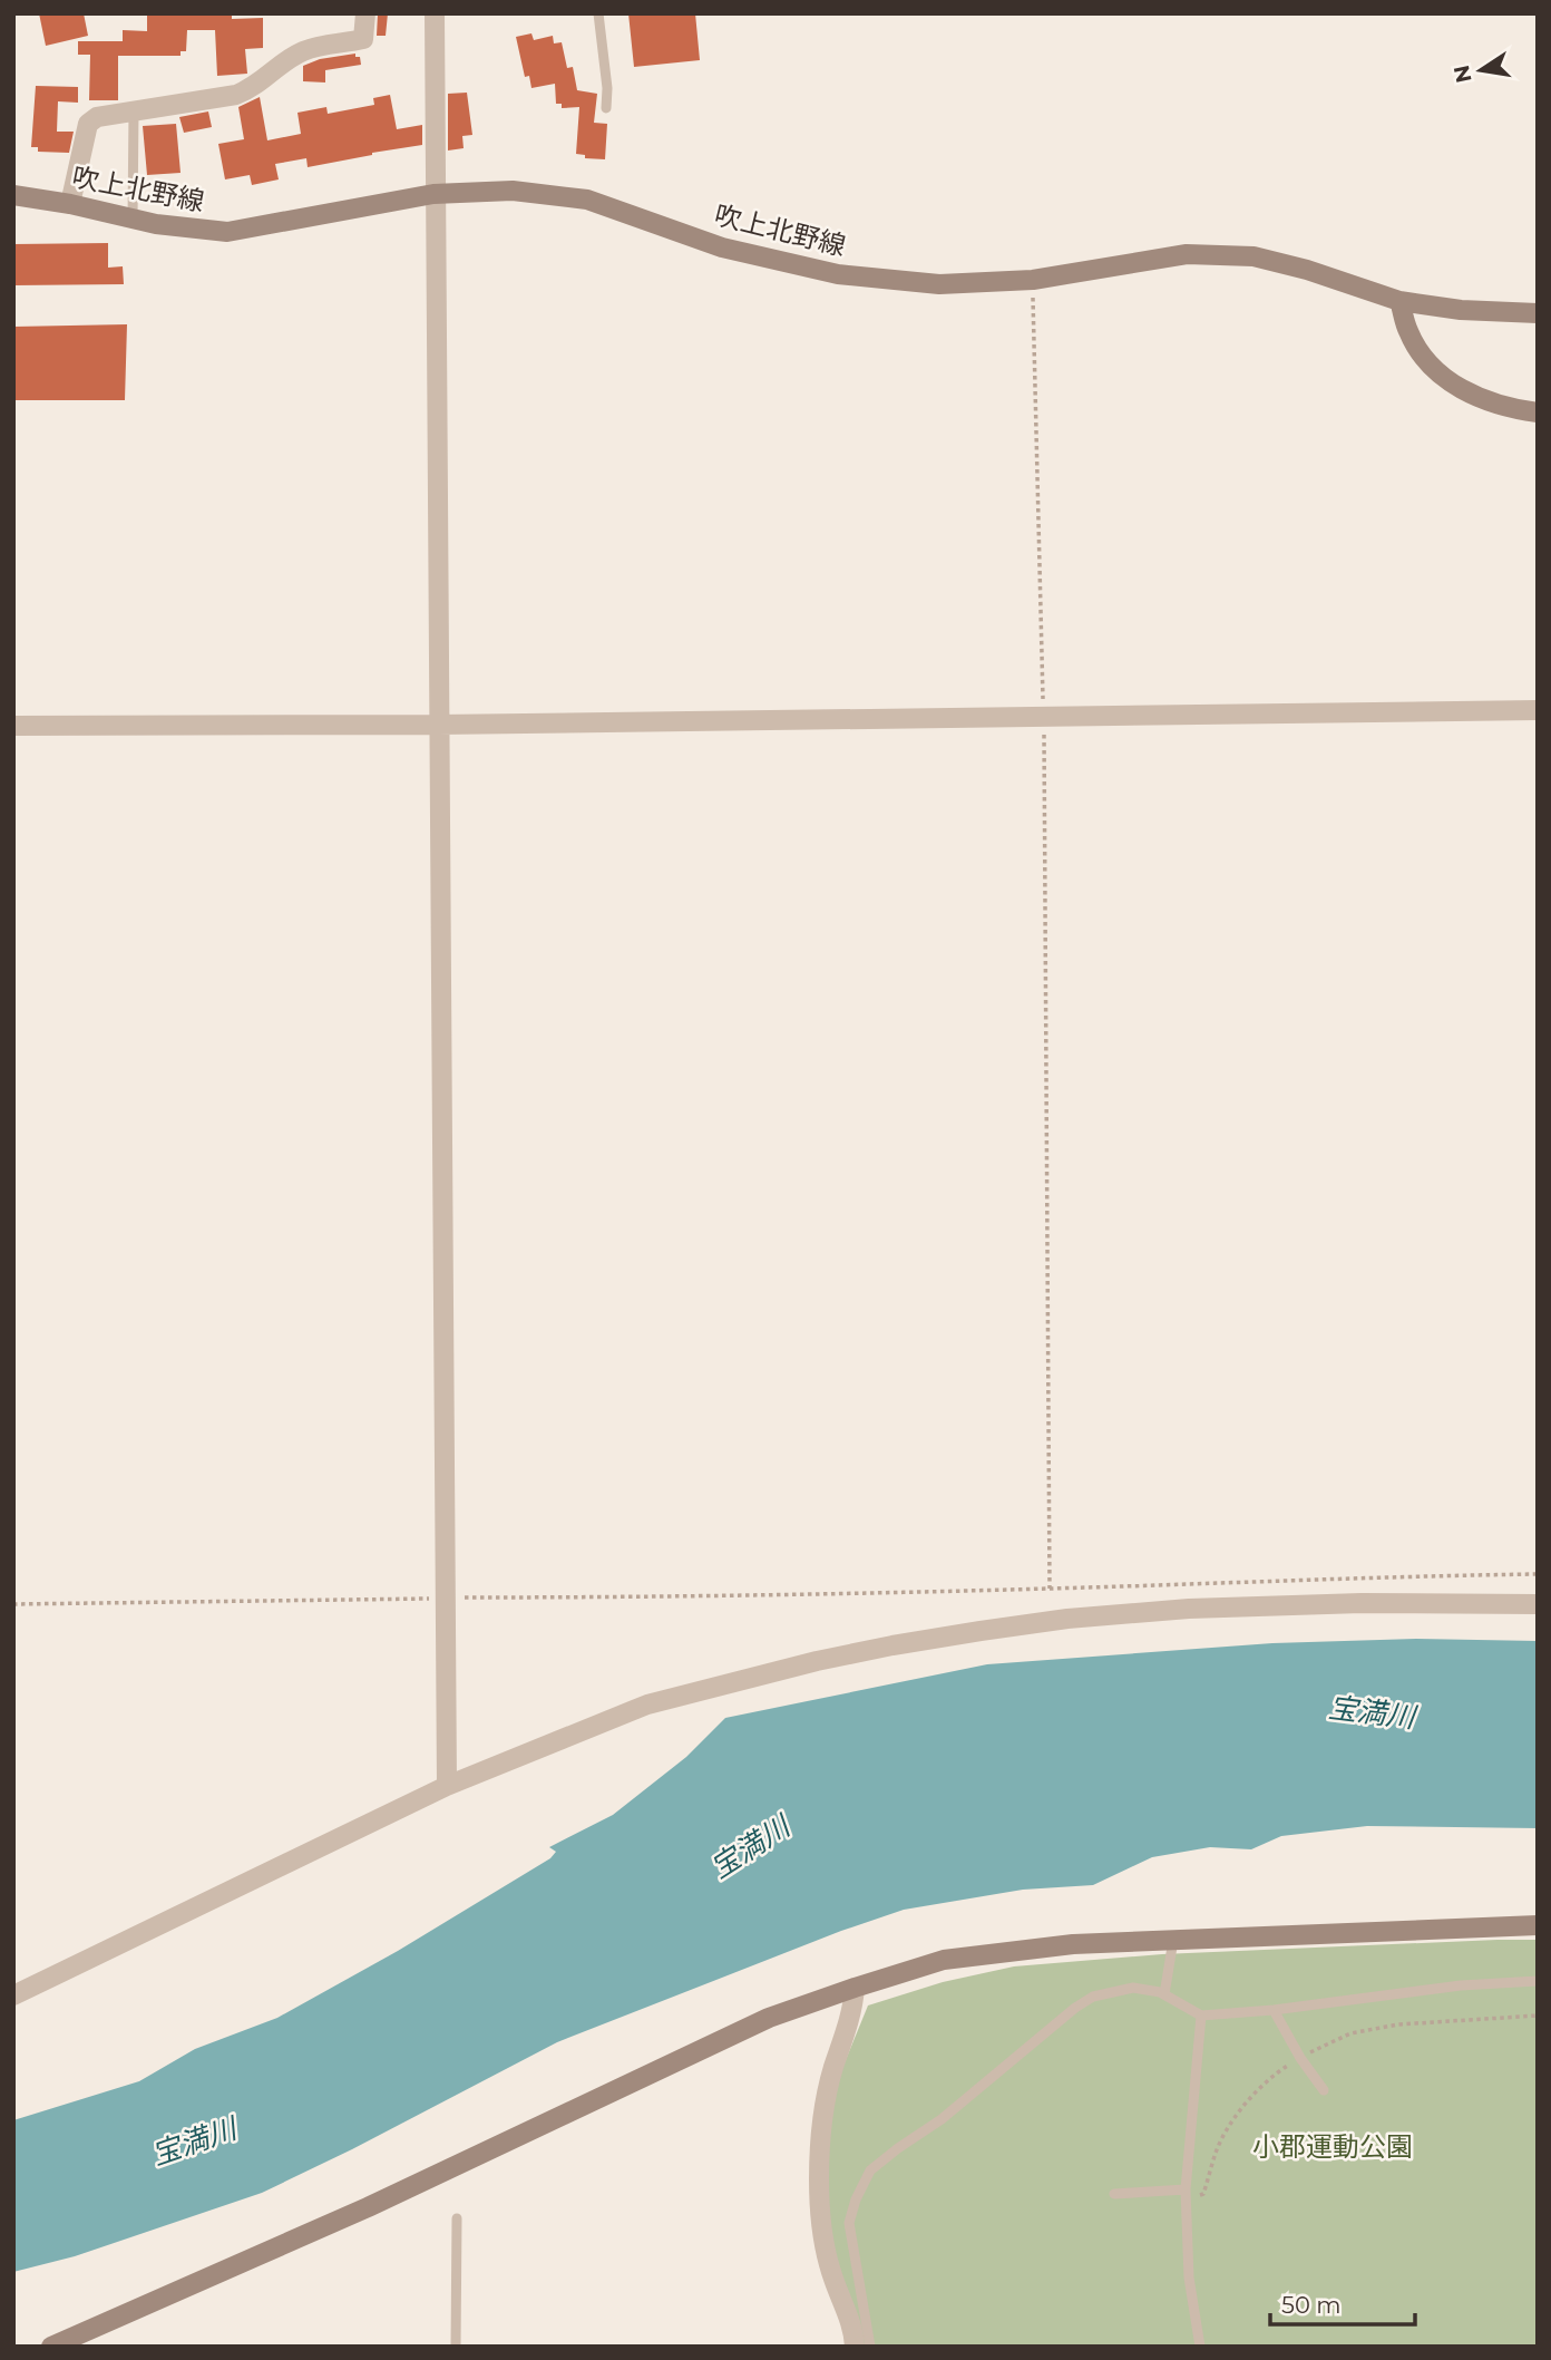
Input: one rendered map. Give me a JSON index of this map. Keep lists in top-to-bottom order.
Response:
{
  "streets": {
    "street": ["吹上北野線"]
  },
  "water": ["宝満川"],
  "parks": ["小郡運動公園"],
  "scale_bar": "50 m",
  "north": "left"
}
